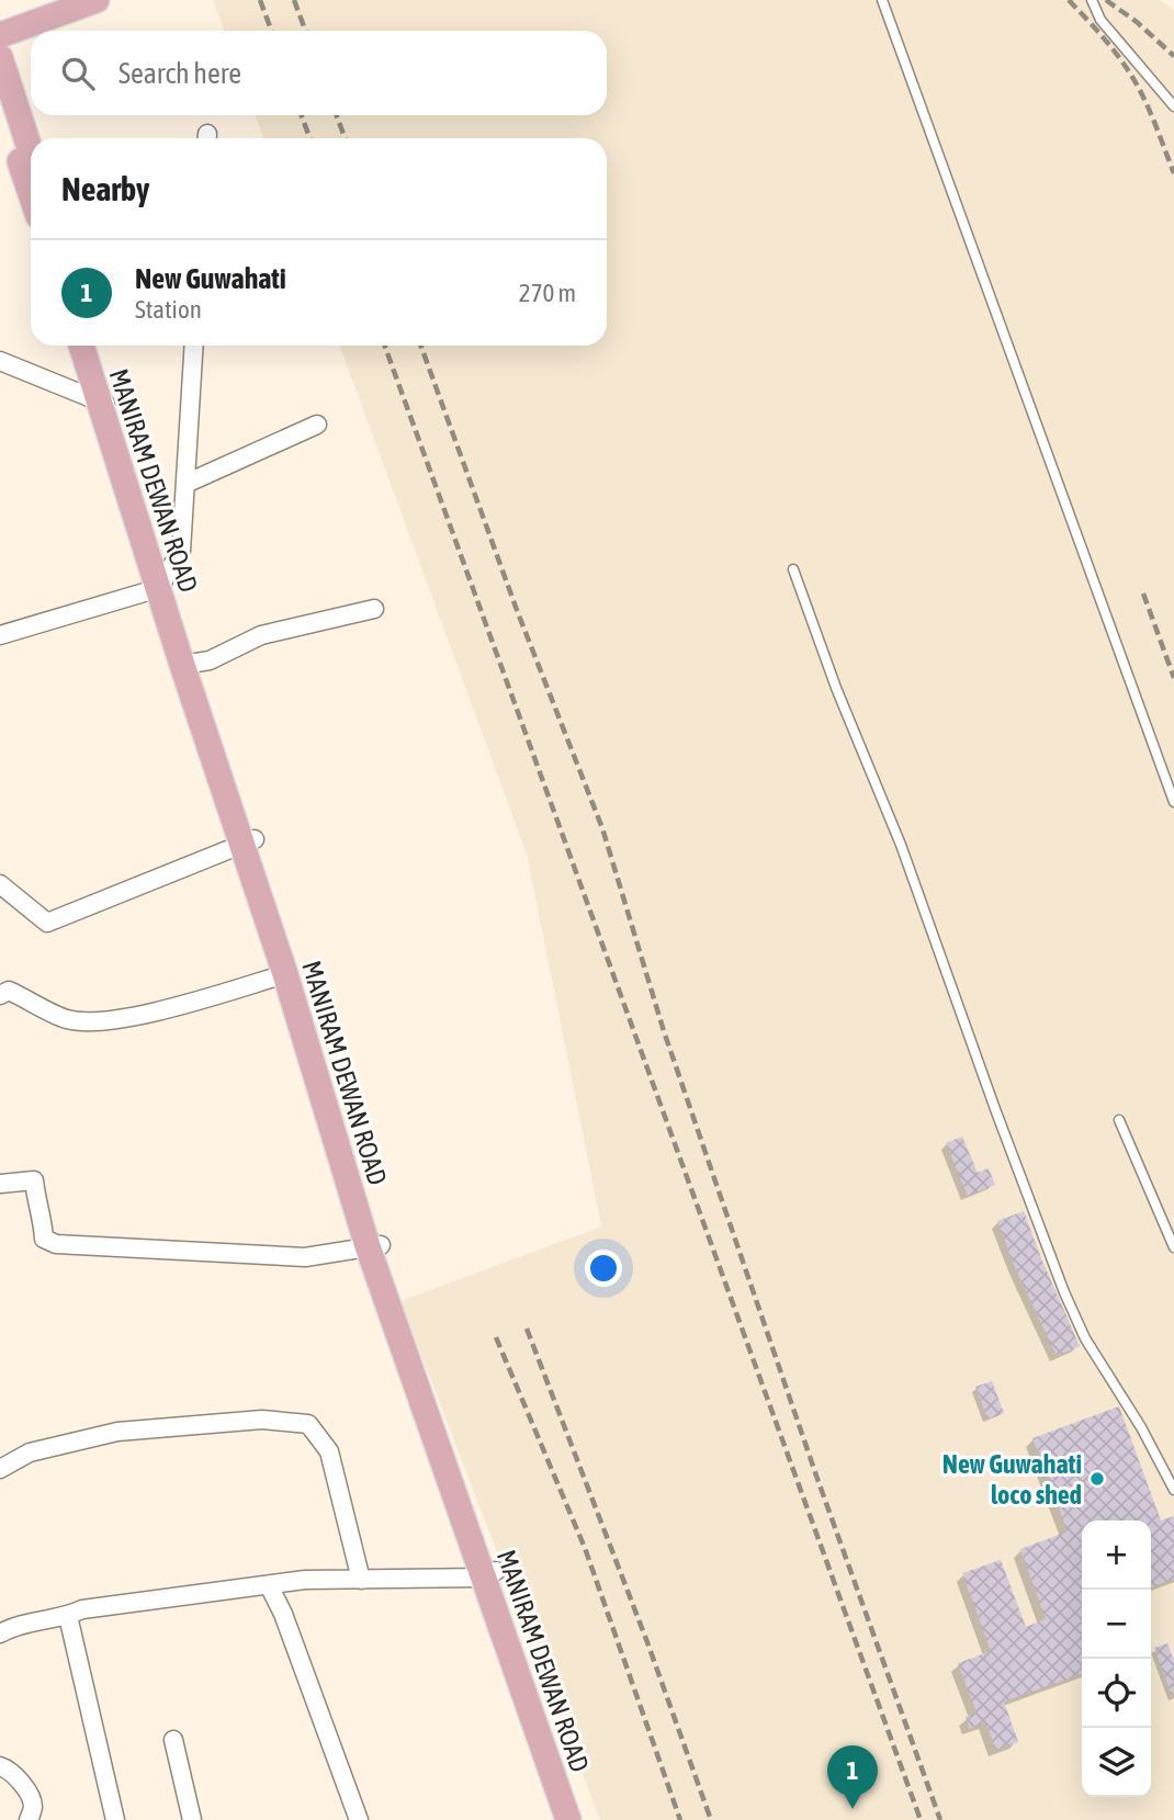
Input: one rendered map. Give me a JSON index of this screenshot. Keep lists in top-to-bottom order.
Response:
{
  "streets": {
    "main road": ["MANIRAM DEWAN ROAD"]
  },
  "places": ["New Guwahati loco shed"],
  "page": {
    "search": "Search here",
    "heading": "Nearby",
    "list": [
      {
        "mark": "1",
        "name": "New Guwahati",
        "note": "Station",
        "value": "270 m"
      }
    ],
    "map_buttons": ["+", "−"],
    "pins": "1"
  }
}
